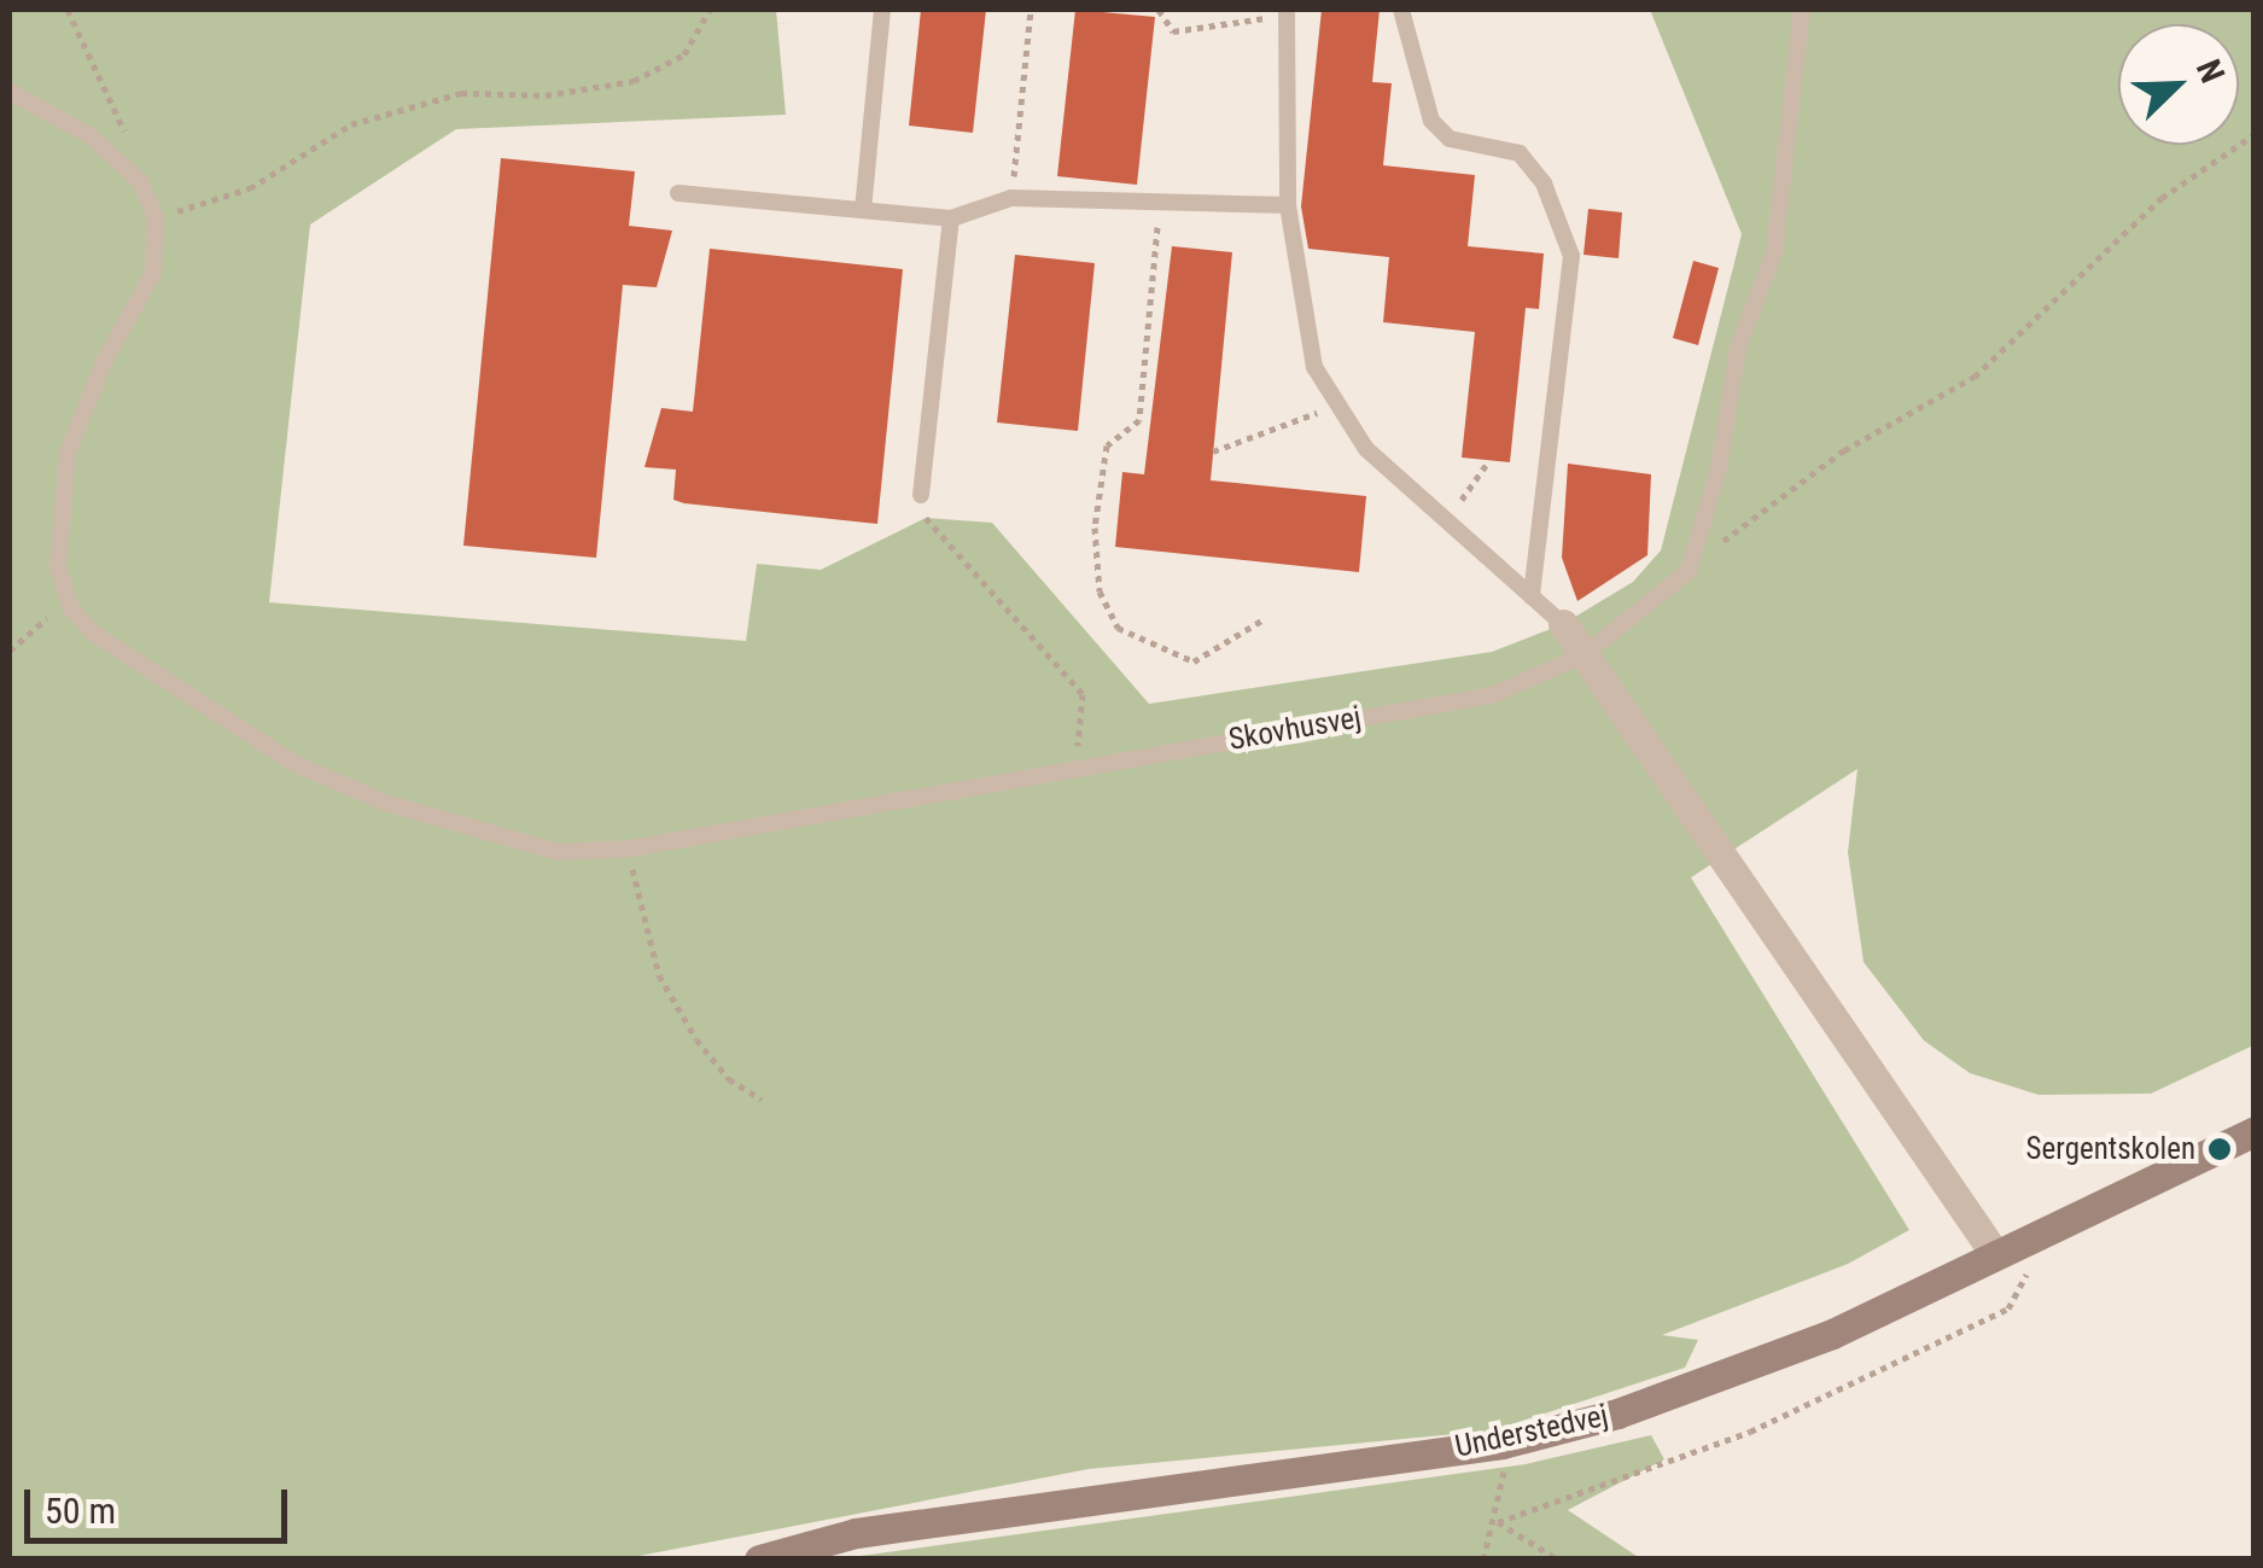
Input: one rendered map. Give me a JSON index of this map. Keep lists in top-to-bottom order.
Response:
{
  "streets": {
    "street": ["Understedvej"],
    "lane": ["Skovhusvej"]
  },
  "places": ["Sergentskolen"],
  "scale_bar": "50 m",
  "north": "top right"
}
